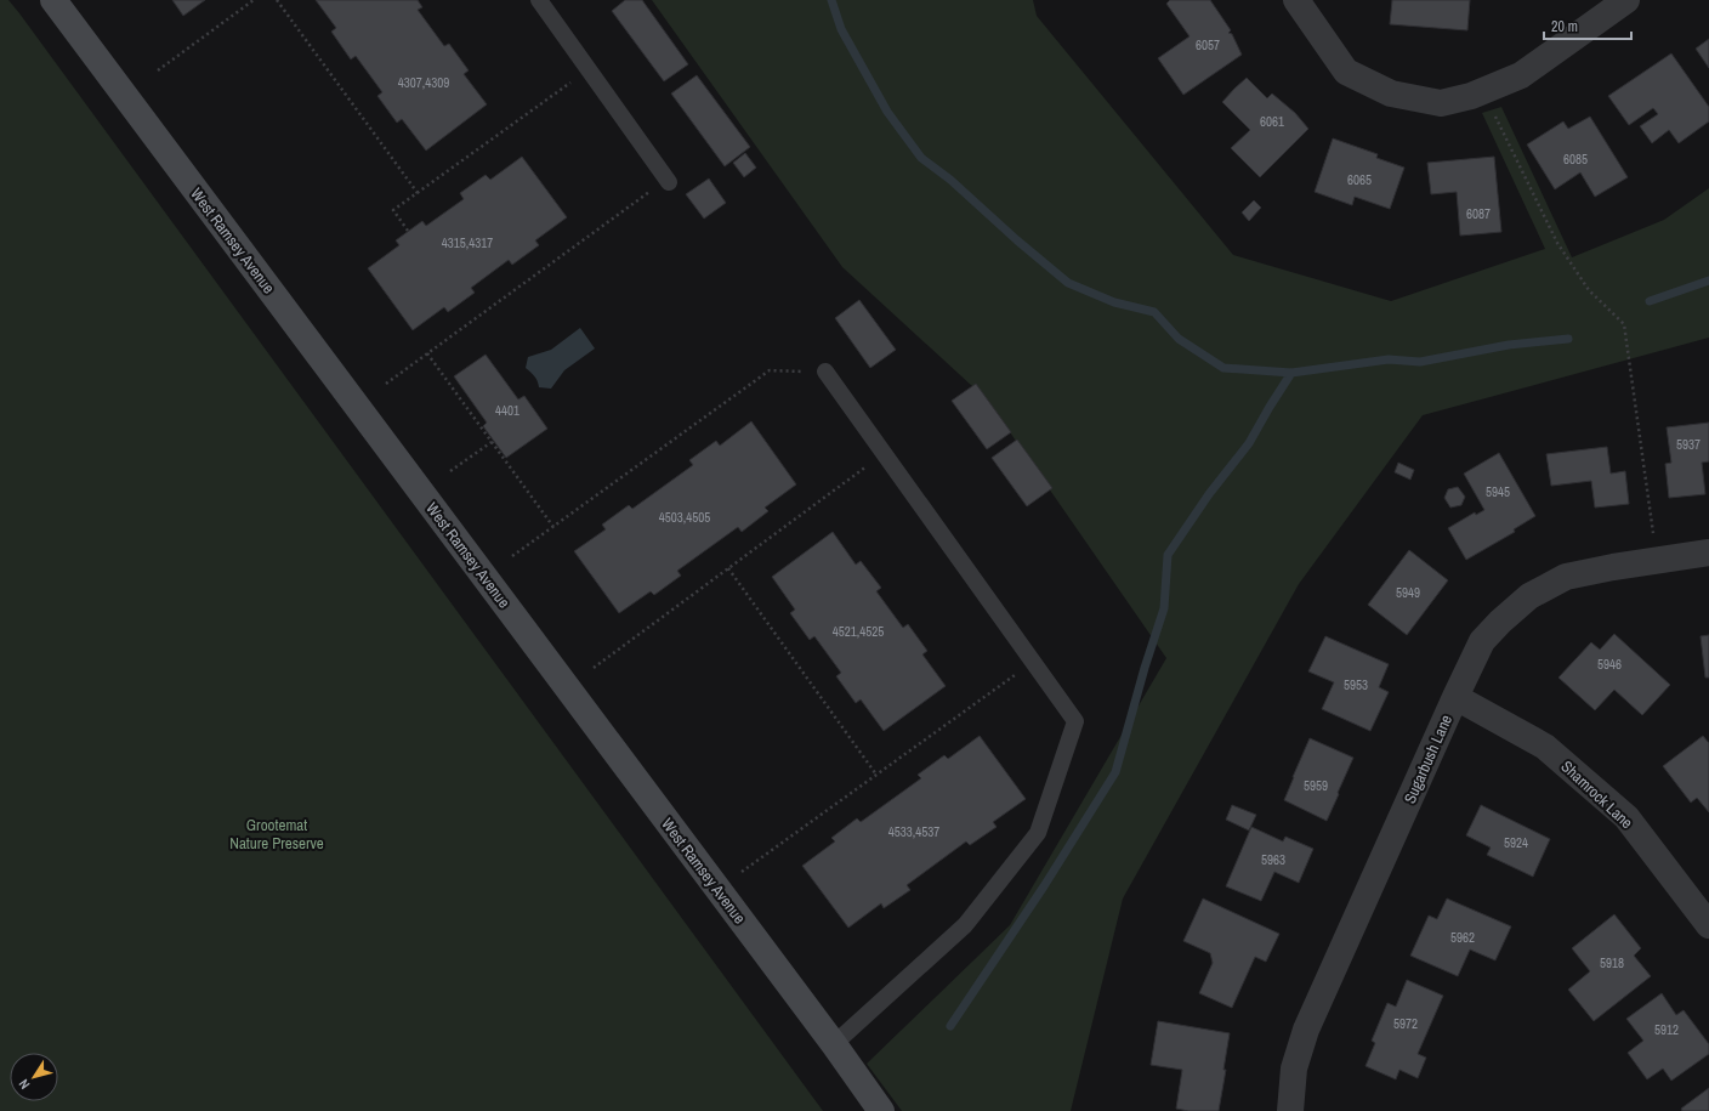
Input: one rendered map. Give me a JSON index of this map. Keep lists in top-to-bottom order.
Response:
{
  "streets": {
    "street": ["West Ramsey Avenue", "Sugarbush Lane", "Shamrock Lane"]
  },
  "crossings": [
    ["Sugarbush Lane", "Shamrock Lane"]
  ],
  "parks": ["Grootemat Nature Preserve"],
  "house_numbers": [
    "6057",
    "4307,4309",
    "6061",
    "6085",
    "6065",
    "6087",
    "4315,4317",
    "4401",
    "5937",
    "5945",
    "4503,4505",
    "5949",
    "4521,4525",
    "5946",
    "5953",
    "5959",
    "4533,4537",
    "5924",
    "5963",
    "5962",
    "5918",
    "5972",
    "5912"
  ],
  "scale_bar": "20 m",
  "north": "bottom left"
}
